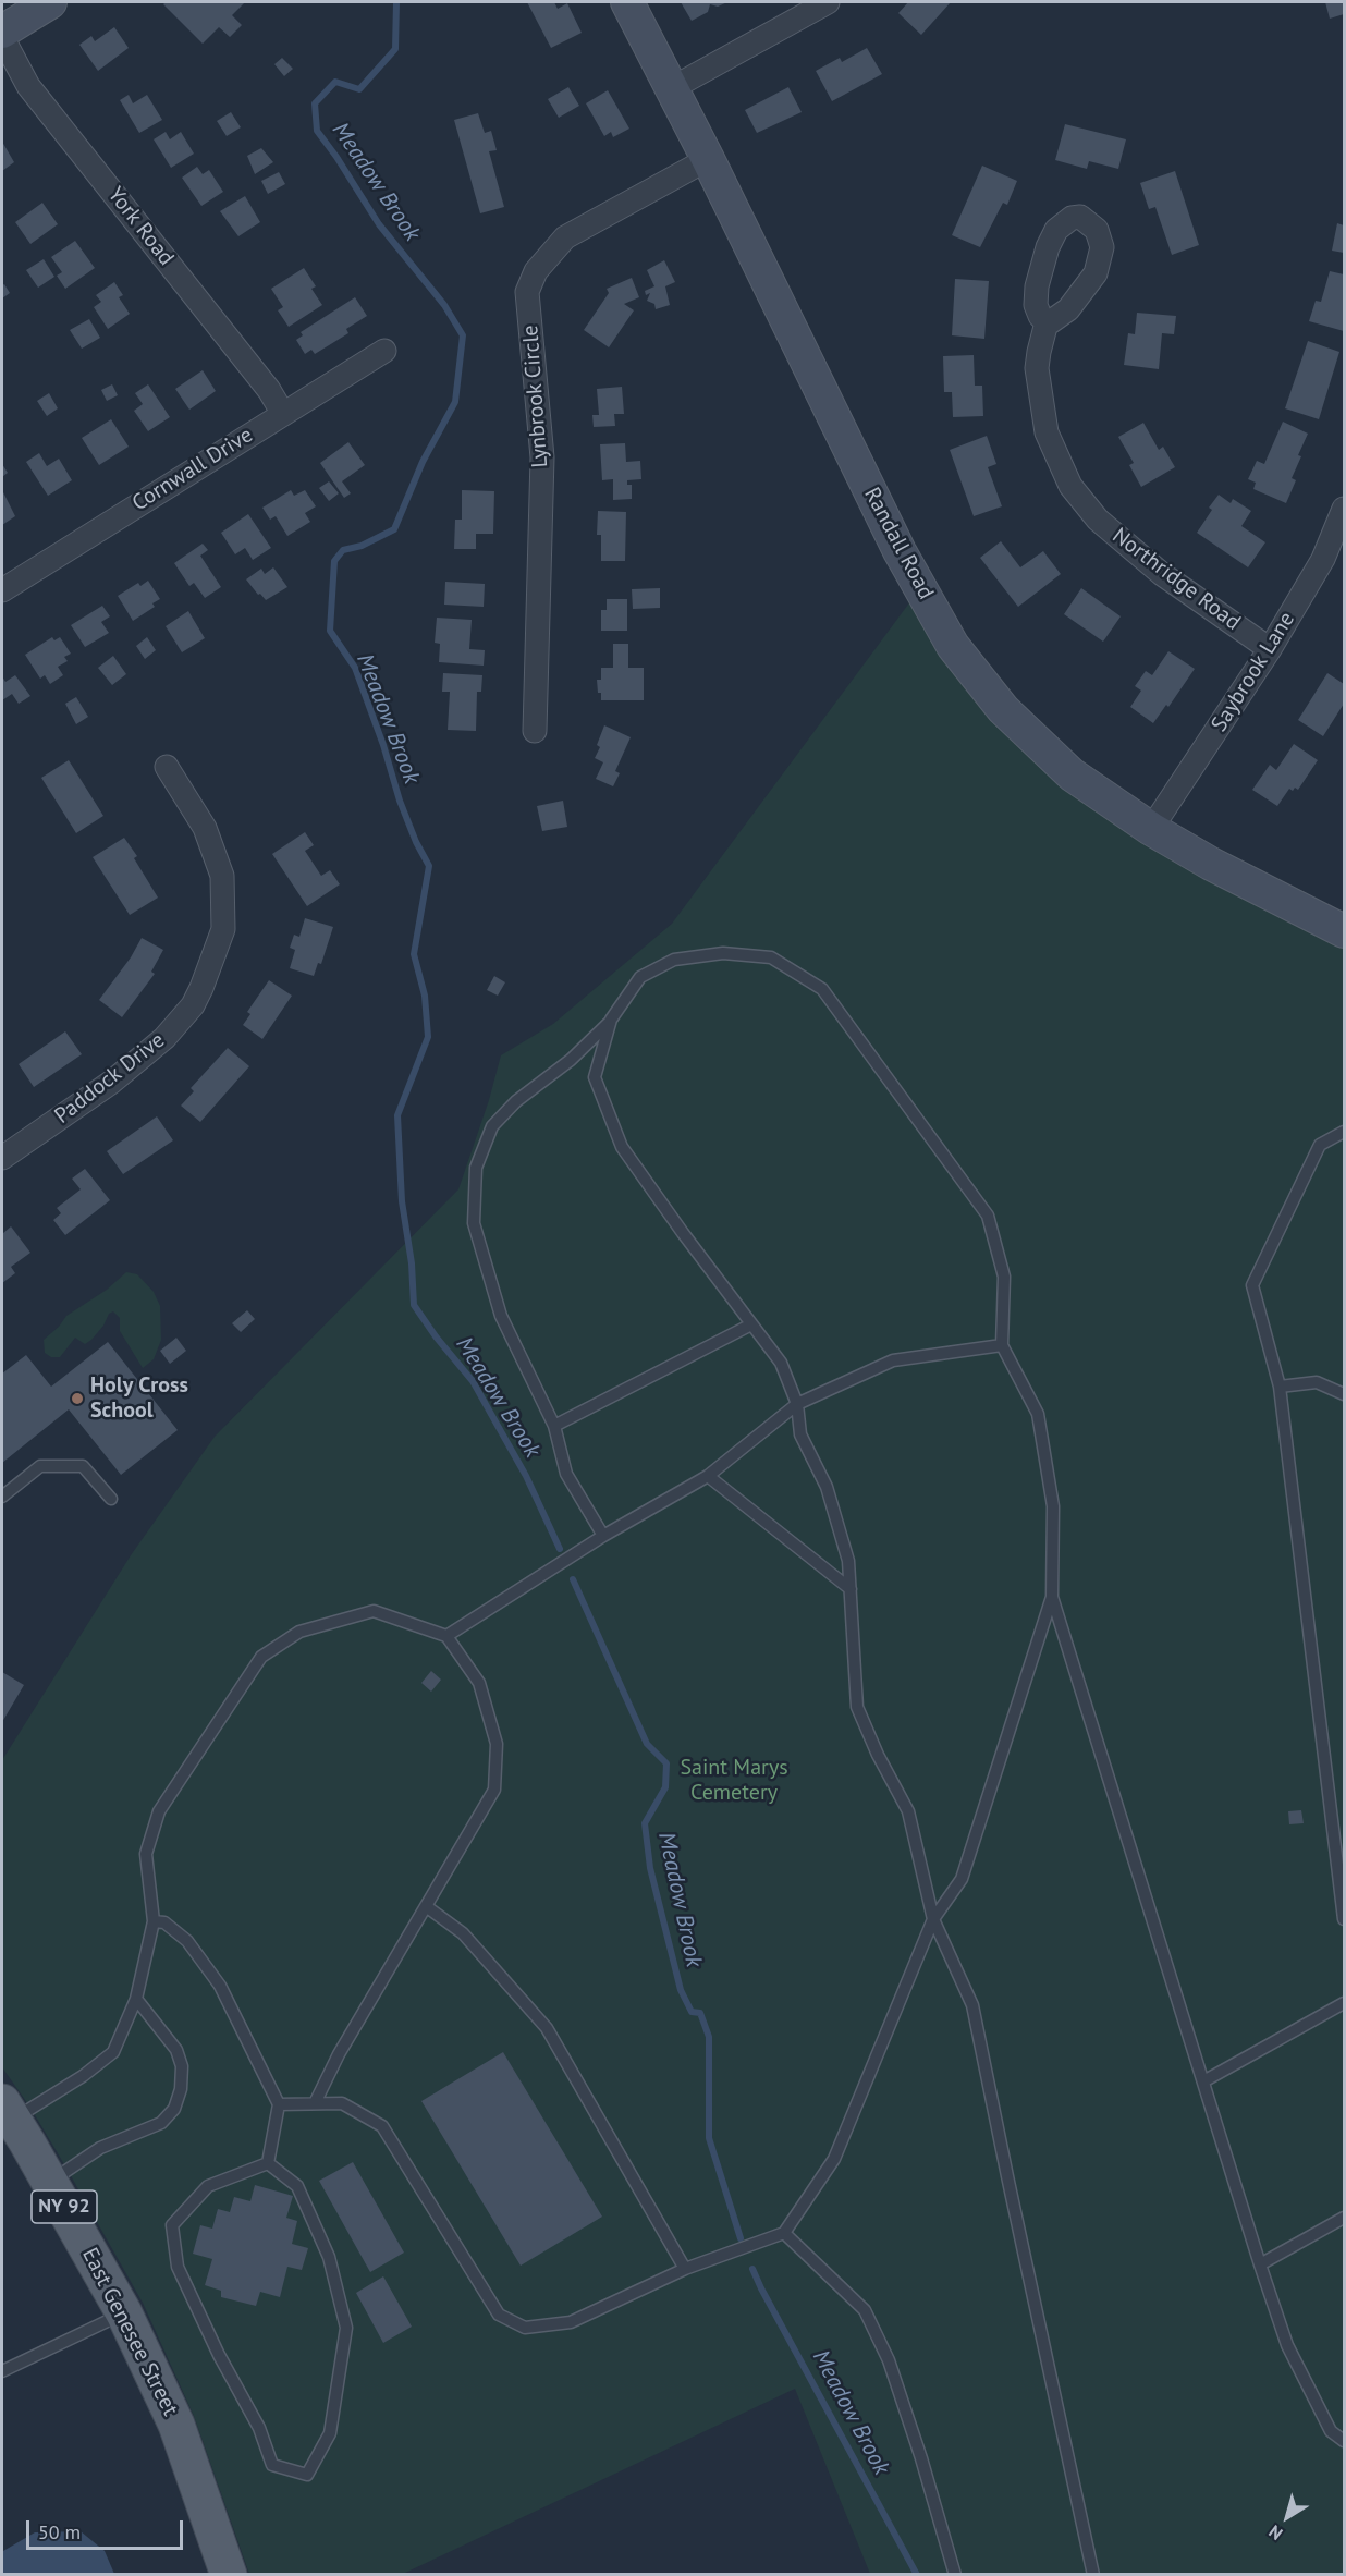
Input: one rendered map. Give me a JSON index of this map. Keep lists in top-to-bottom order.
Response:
{
  "streets": {
    "main road": ["NY 92", "East Genesee Street"],
    "street": [
      "York Road",
      "Lynbrook Circle",
      "Cornwall Drive",
      "Randall Road",
      "Northridge Road",
      "Saybrook Lane",
      "Paddock Drive"
    ]
  },
  "crossings": [
    ["York Road", "Cornwall Drive"],
    ["Lynbrook Circle", "Randall Road"],
    ["Randall Road", "Saybrook Lane"],
    ["Northridge Road", "Saybrook Lane"]
  ],
  "water": ["Meadow Brook"],
  "parks": ["Saint Marys Cemetery"],
  "places": ["Holy Cross School"],
  "scale_bar": "50 m",
  "north": "bottom left"
}
